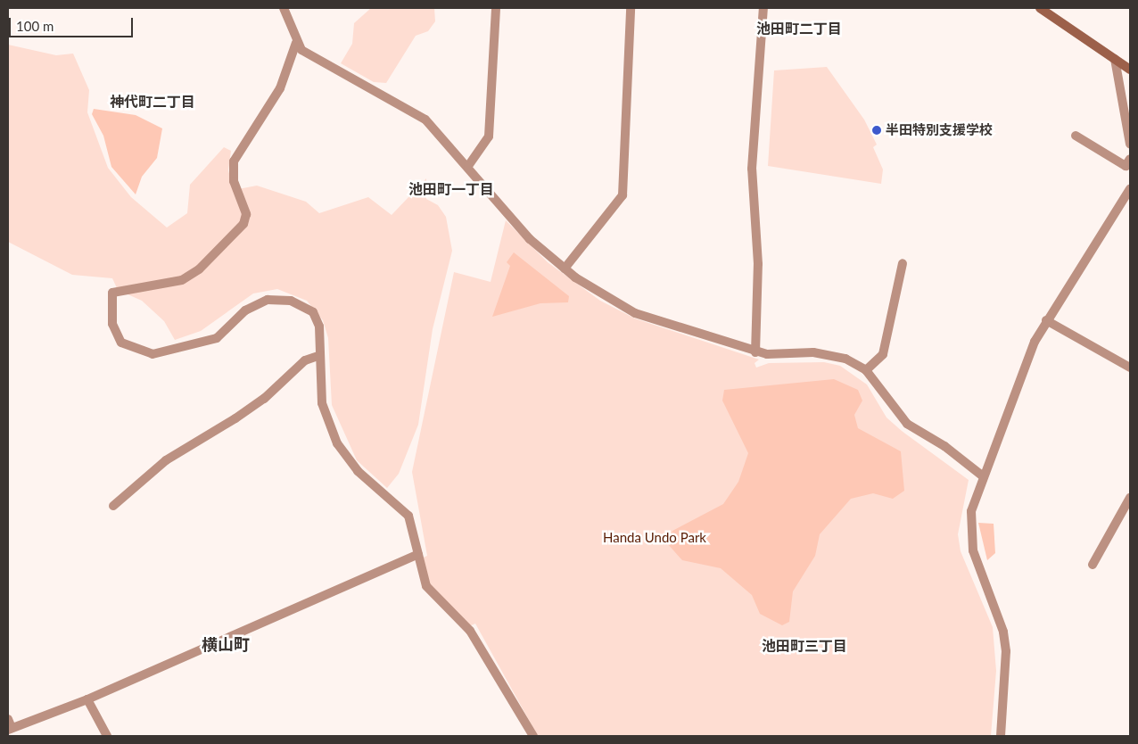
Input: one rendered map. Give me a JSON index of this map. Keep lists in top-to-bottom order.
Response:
{
  "districts": [
    "池田町二丁目",
    "神代町二丁目",
    "池田町一丁目",
    "横山町",
    "池田町三丁目"
  ],
  "parks": ["Handa Undo Park"],
  "places": ["半田特別支援学校"],
  "scale_bar": "100 m"
}
